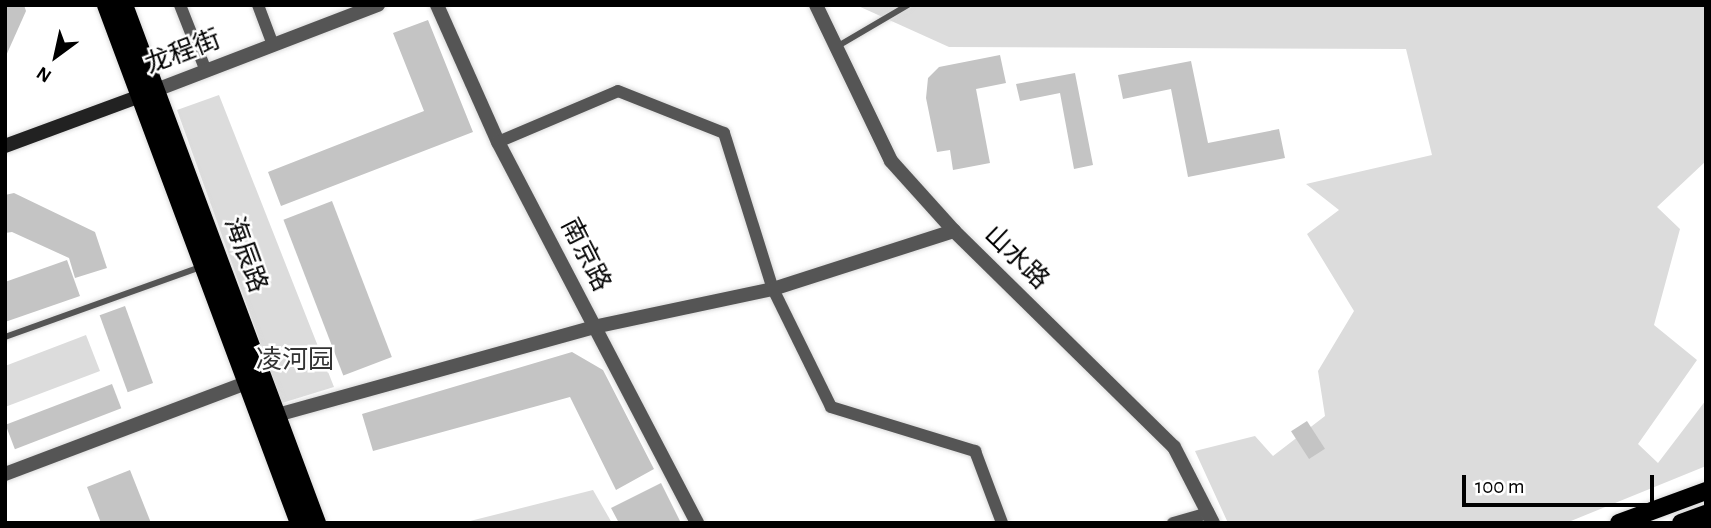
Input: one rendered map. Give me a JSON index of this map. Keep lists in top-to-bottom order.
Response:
{
  "streets": {
    "main road": ["龙程街", "海辰路"],
    "street": ["南京路", "山水路"]
  },
  "crossings": [
    ["龙程街", "海辰路"]
  ],
  "parks": ["凌河园"],
  "scale_bar": "100 m",
  "north": "bottom left"
}
